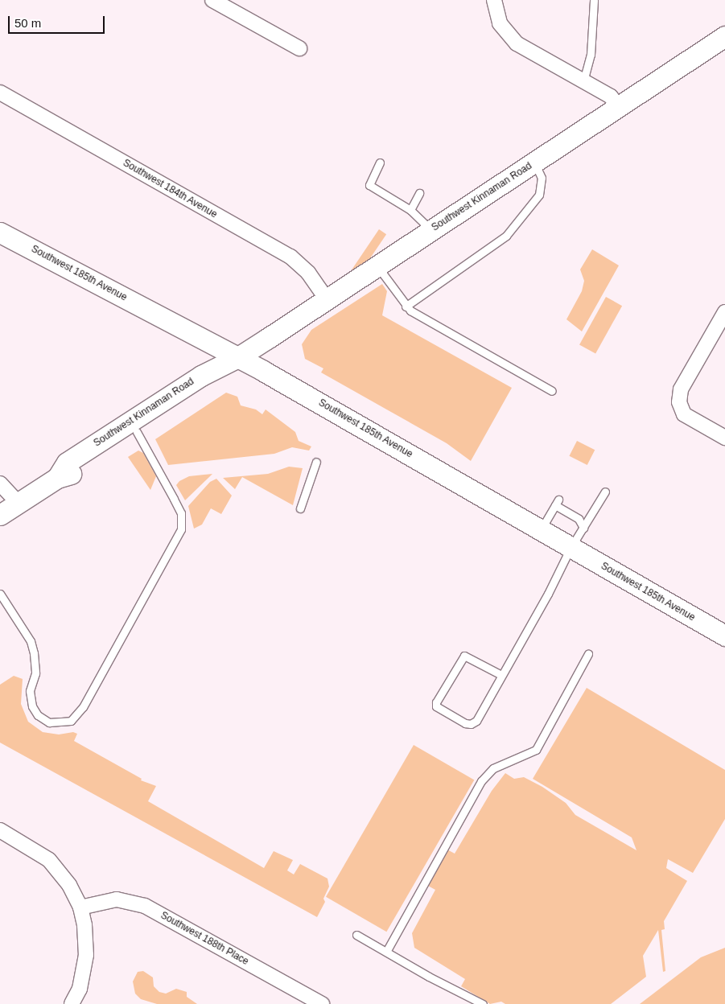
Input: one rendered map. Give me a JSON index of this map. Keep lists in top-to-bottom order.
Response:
{
  "streets": {
    "main road": ["Southwest Kinnaman Road", "Southwest 185th Avenue"],
    "street": ["Southwest 184th Avenue", "Southwest 188th Place"]
  },
  "crossings": [
    ["Southwest 184th Avenue", "Southwest Kinnaman Road"],
    ["Southwest Kinnaman Road", "Southwest 185th Avenue"]
  ],
  "scale_bar": "50 m"
}
